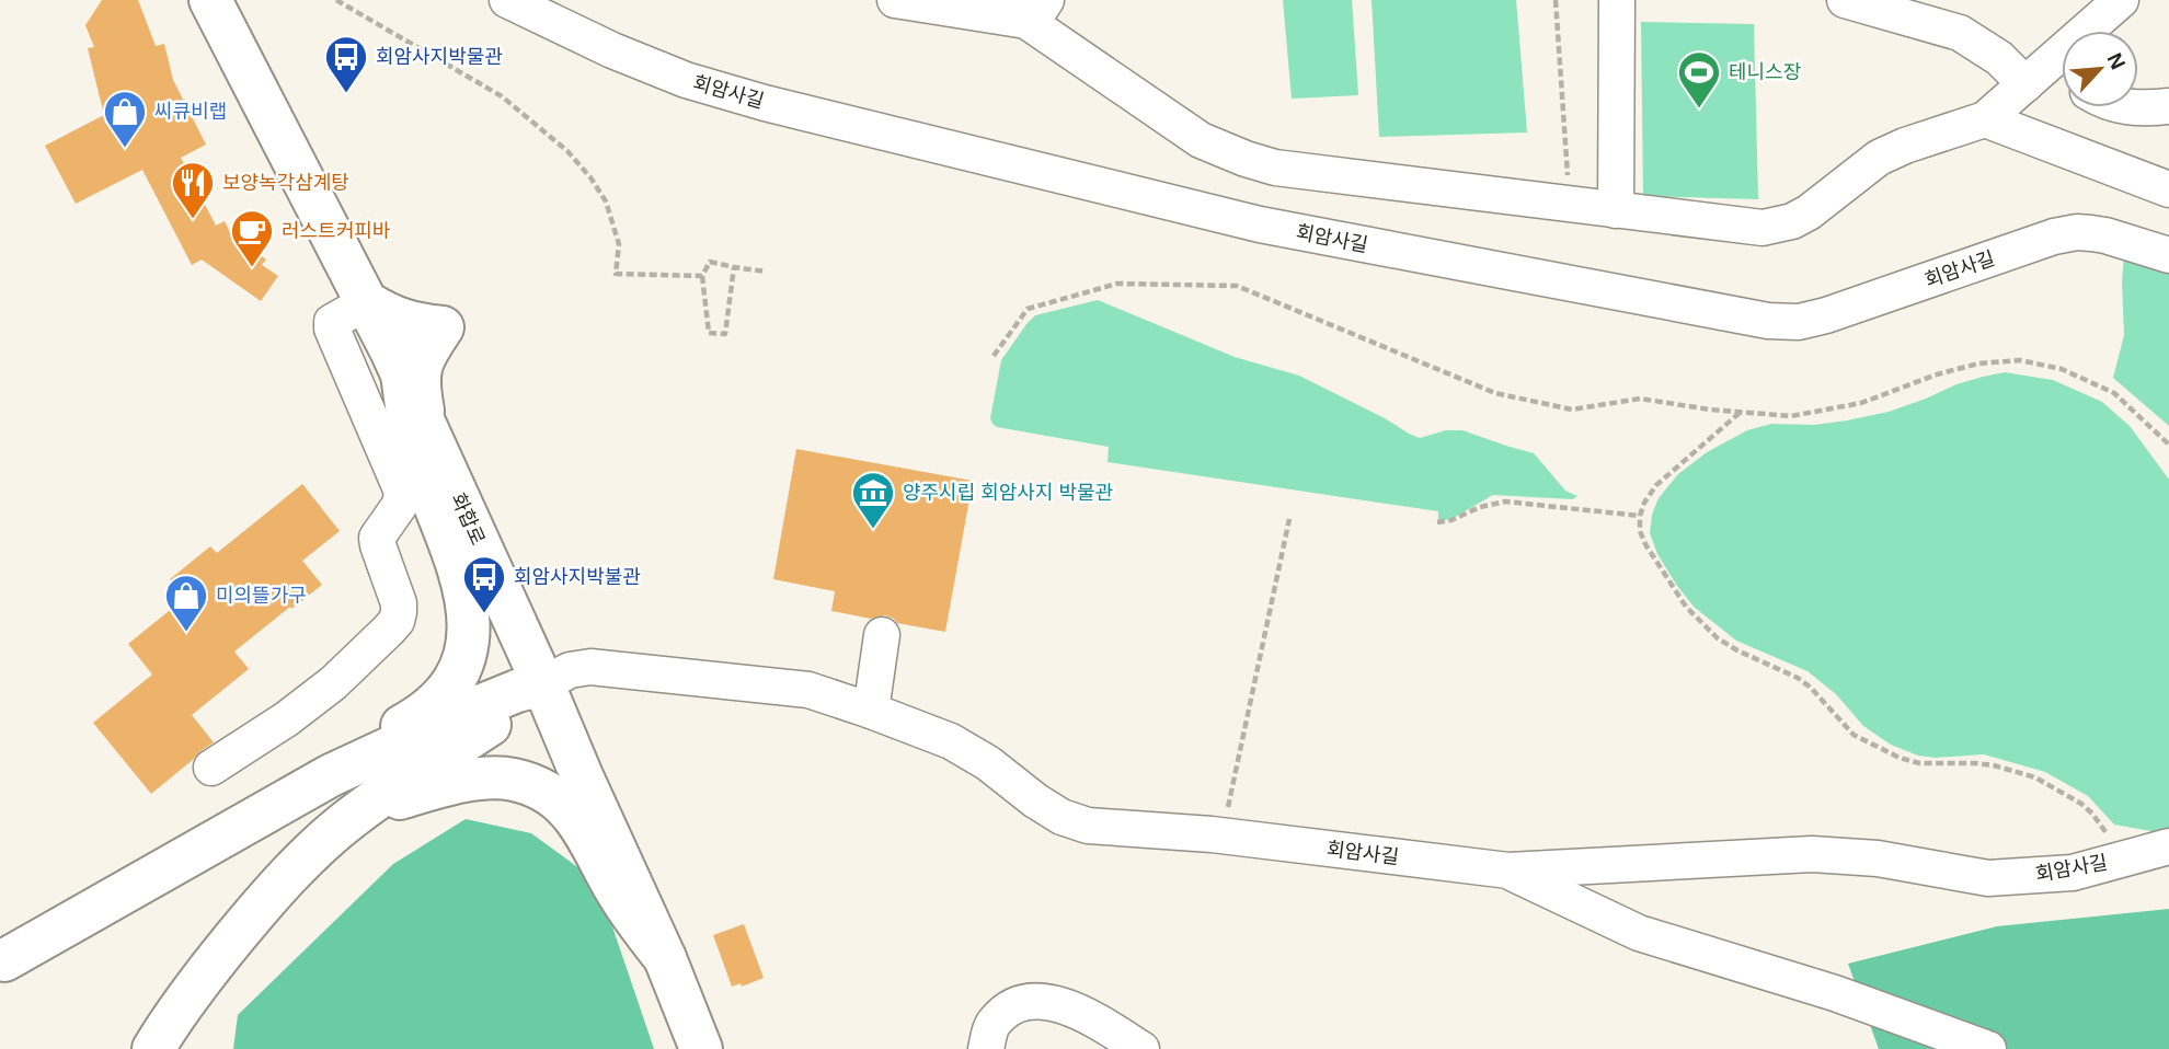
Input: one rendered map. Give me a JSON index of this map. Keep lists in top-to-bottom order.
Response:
{
  "streets": {
    "main road": ["화합로"],
    "lane": ["회암사길"]
  },
  "crossings": [
    ["회암사길", "화합로"]
  ],
  "places": {
    "bus stop": ["회암사지박물관", "회암사지박불관"],
    "sports": ["테니스장"],
    "shop": ["씨큐비랩", "미의뜰가구"],
    "restaurant": ["보양녹각삼계탕"],
    "cafe": ["러스트커피바"],
    "museum": ["양주시립 회암사지 박물관"]
  },
  "north": "top right"
}
